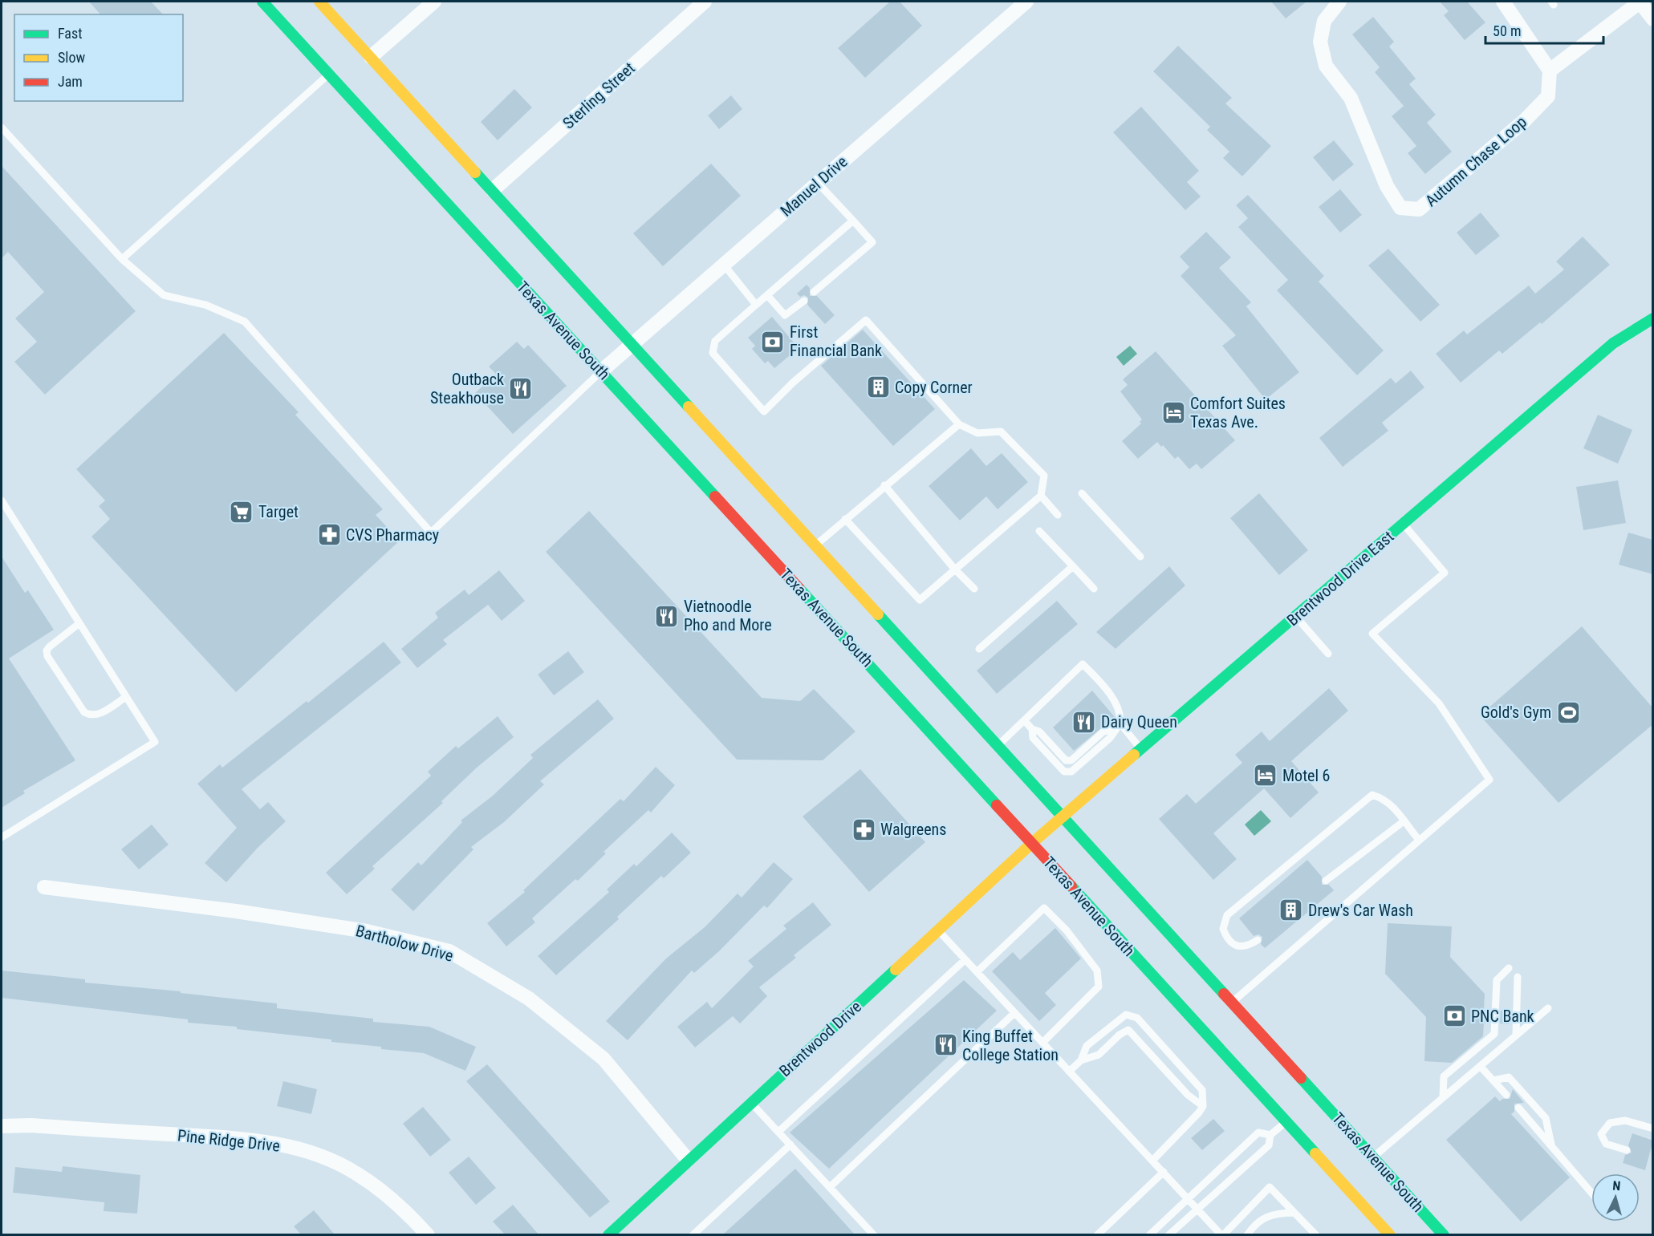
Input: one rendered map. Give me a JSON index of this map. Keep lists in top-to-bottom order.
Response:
{
  "streets": {
    "main road": ["Texas Avenue South", "Brentwood Drive East", "Brentwood Drive"],
    "street": [
      "Sterling Street",
      "Autumn Chase Loop",
      "Manuel Drive",
      "Bartholow Drive",
      "Pine Ridge Drive"
    ]
  },
  "crossings": [
    ["Sterling Street", "Texas Avenue South"],
    ["Manuel Drive", "Texas Avenue South"],
    ["Texas Avenue South", "Brentwood Drive East"],
    ["Texas Avenue South", "Brentwood Drive"],
    ["Brentwood Drive East", "Brentwood Drive"],
    ["Bartholow Drive", "Brentwood Drive"]
  ],
  "places": {
    "bank": ["First Financial Bank", "PNC Bank"],
    "building": ["Copy Corner", "Drew's Car Wash"],
    "restaurant": [
      "Outback Steakhouse",
      "Vietnoodle Pho and More",
      "Dairy Queen",
      "King Buffet College Station"
    ],
    "hotel": ["Comfort Suites Texas Ave.", "Motel 6"],
    "supermarket": ["Target"],
    "pharmacy": ["CVS Pharmacy", "Walgreens"],
    "sports": ["Gold's Gym"]
  },
  "legend": ["Fast", "Slow", "Jam"],
  "scale_bar": "50 m",
  "north": "top"
}
